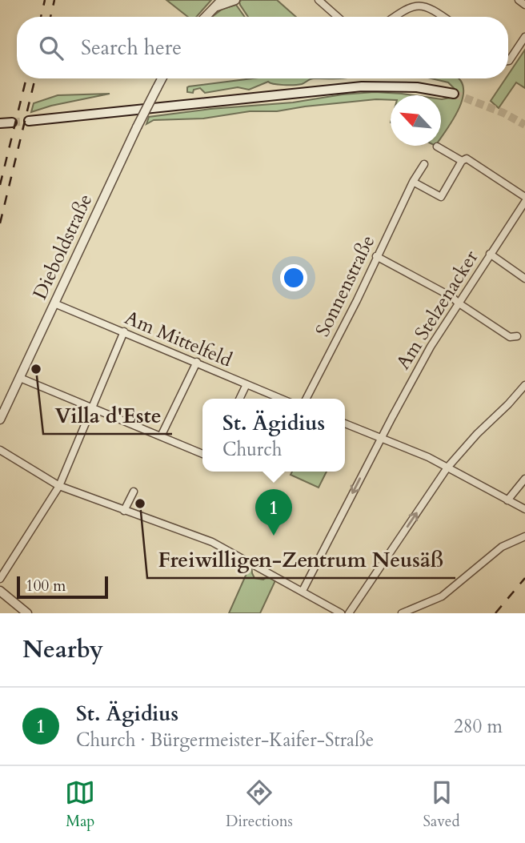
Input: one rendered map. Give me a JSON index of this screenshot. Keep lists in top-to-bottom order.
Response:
{
  "streets": {
    "street": [
      "Dieboldstraße",
      "Sonnenstraße",
      "Am Stelzenacker",
      "Am Mittelfeld"
    ]
  },
  "crossings": [
    ["Dieboldstraße", "Am Mittelfeld"]
  ],
  "one_way": ["Am Stelzenacker"],
  "places": ["Villa d'Este", "Freiwilligen-Zentrum Neusäß"],
  "scale_bar": "100 m",
  "north": "top left",
  "page": {
    "search": "Search here",
    "popup": ["St. Ägidius", "Church"],
    "pins": "1",
    "scale": "100 m",
    "heading": "Nearby",
    "list": [
      {
        "mark": "1",
        "name": "St. Ägidius",
        "note": "Church · Bürgermeister-Kaifer-Straße",
        "value": "280 m"
      }
    ],
    "nav": ["Map", "Directions", "Saved"]
  }
}
